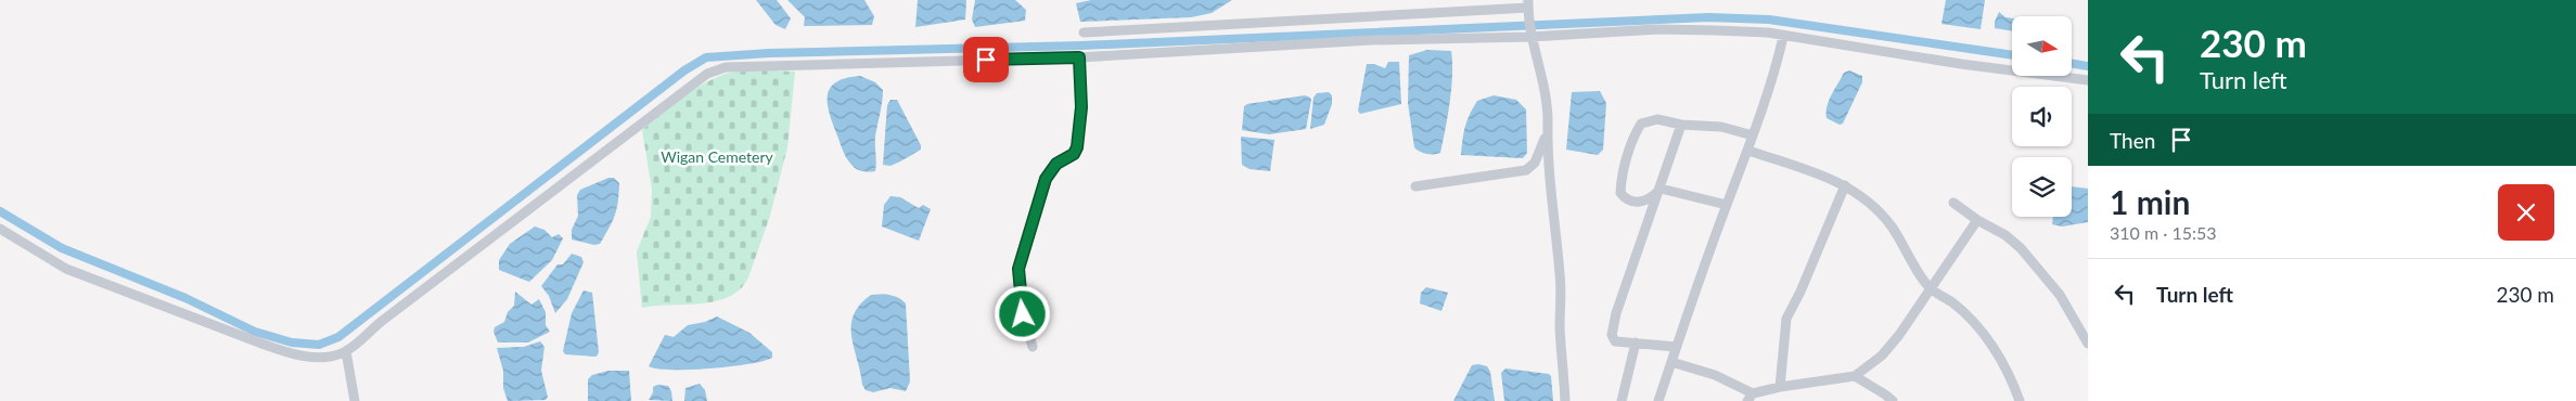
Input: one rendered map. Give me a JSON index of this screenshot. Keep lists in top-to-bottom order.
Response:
{
  "parks": ["Wigan Cemetery"],
  "north": "right",
  "page": {
    "turn": ["230 m", "Turn left"],
    "then": "Then",
    "heading": ["1 min", "310 m · 15:53"],
    "list": [
      {
        "name": "Turn left",
        "value": "230 m"
      }
    ]
  }
}
